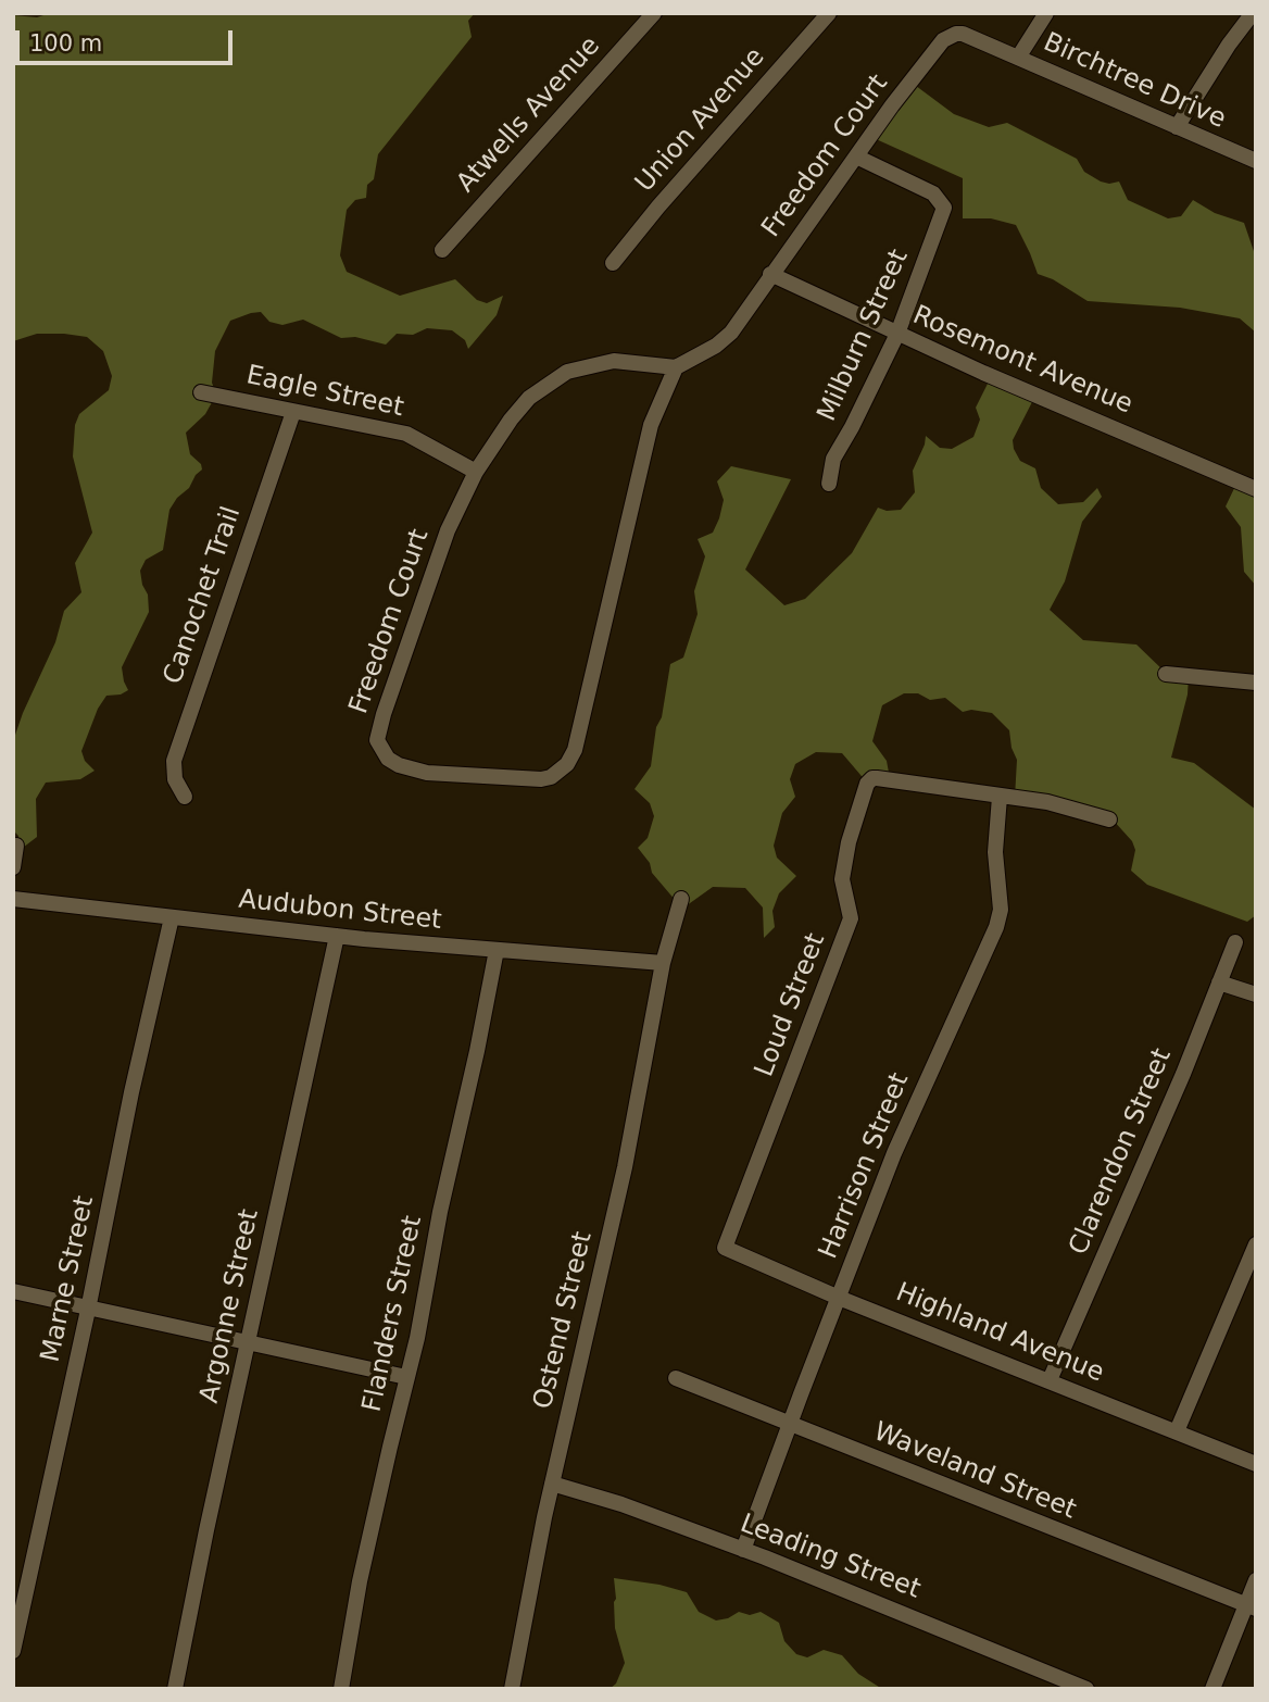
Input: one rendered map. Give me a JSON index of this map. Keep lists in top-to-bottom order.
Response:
{
  "streets": {
    "street": [
      "Birchtree Drive",
      "Atwells Avenue",
      "Union Avenue",
      "Freedom Court",
      "Milburn Street",
      "Rosemont Avenue",
      "Eagle Street",
      "Canochet Trail",
      "Audubon Street",
      "Loud Street",
      "Clarendon Street",
      "Harrison Street",
      "Marne Street",
      "Argonne Street",
      "Flanders Street",
      "Ostend Street",
      "Highland Avenue",
      "Waveland Street",
      "Leading Street"
    ]
  },
  "crossings": [
    ["Birchtree Drive", "Freedom Court"],
    ["Freedom Court", "Milburn Street"],
    ["Freedom Court", "Rosemont Avenue"],
    ["Freedom Court", "Eagle Street"],
    ["Milburn Street", "Rosemont Avenue"],
    ["Eagle Street", "Canochet Trail"],
    ["Audubon Street", "Marne Street"],
    ["Audubon Street", "Argonne Street"],
    ["Audubon Street", "Flanders Street"],
    ["Audubon Street", "Ostend Street"],
    ["Loud Street", "Harrison Street"],
    ["Loud Street", "Highland Avenue"],
    ["Clarendon Street", "Highland Avenue"],
    ["Harrison Street", "Highland Avenue"],
    ["Harrison Street", "Waveland Street"],
    ["Harrison Street", "Leading Street"],
    ["Ostend Street", "Leading Street"]
  ],
  "scale_bar": "100 m"
}
